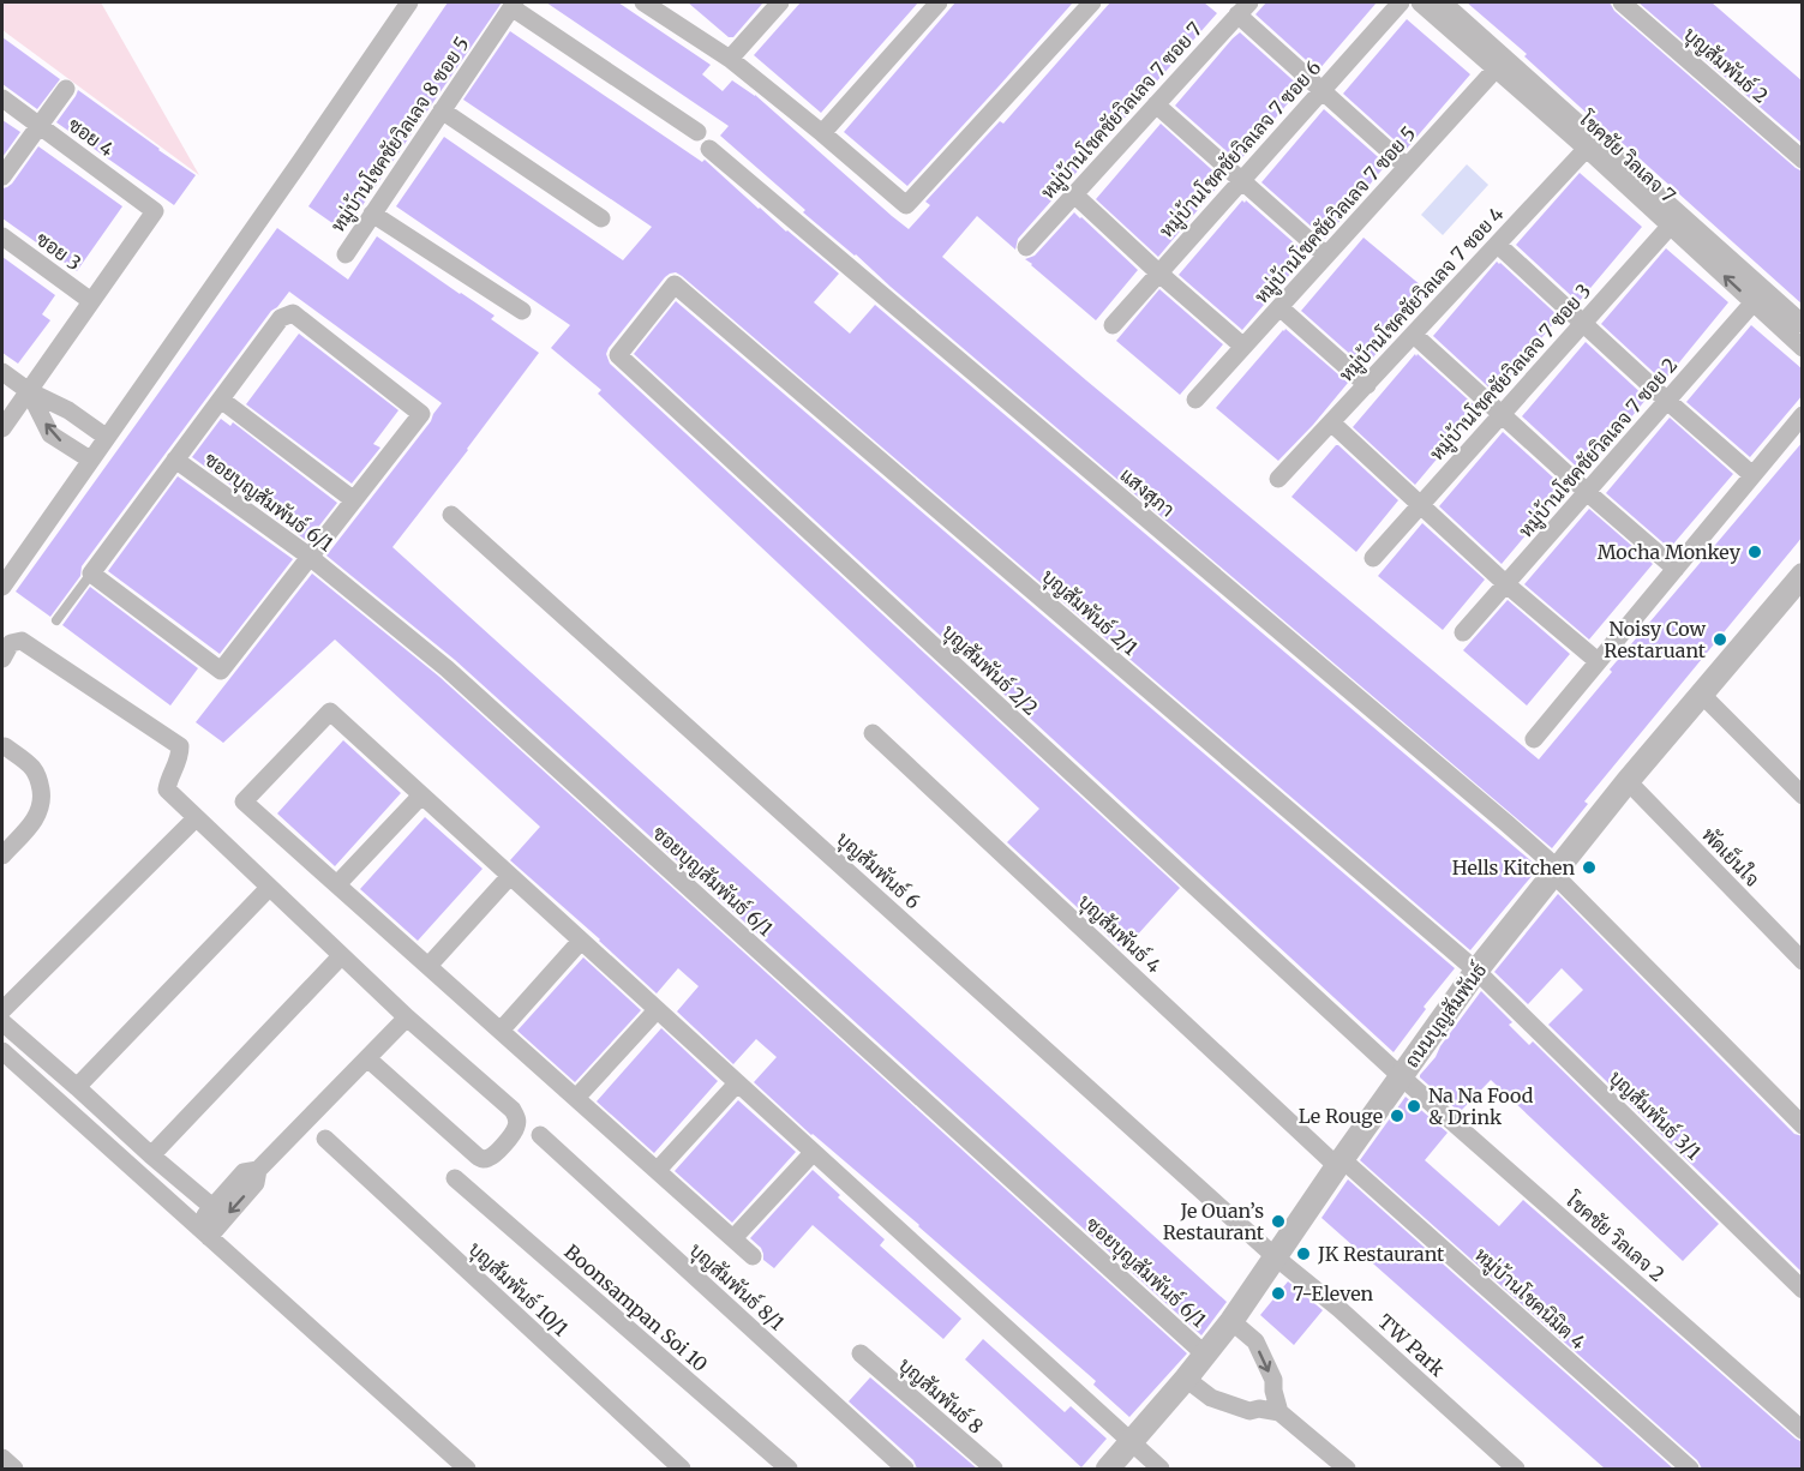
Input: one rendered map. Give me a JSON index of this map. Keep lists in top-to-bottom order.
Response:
{
  "streets": {
    "street": [
      "บุญสัมพันธ์ 2",
      "หมู่บ้านโชคชัยวิลเลจ 7 ซอย 7",
      "หมู่บ้านโชคชัยวิลเลจ 8 ซอย 5",
      "ซอย 4",
      "หมู่บ้านโชคชัยวิลเลจ 7 ซอย 6",
      "โชคชัย วิลเลจ 7",
      "หมู่บ้านโชคชัยวิลเลจ 7 ซอย 5",
      "ซอย 3",
      "หมู่บ้านโชคชัยวิลเลจ 7 ซอย 4",
      "หมู่บ้านโชคชัยวิลเลจ 7 ซอย 3",
      "หมู่บ้านโชคชัยวิลเลจ 7 ซอย 2",
      "แสงสุภา",
      "ซอยบุญสัมพันธ์ 6/1",
      "บุญสัมพันธ์ 2/1",
      "บุญสัมพันธ์ 2/2",
      "พัดเย็นใจ",
      "บุญสัมพันธ์ 6",
      "บุญสัมพันธ์ 4",
      "ถนนบุญสัมพันธ์",
      "บุญสัมพันธ์ 3/1",
      "โชคชัย วิลเลจ 2",
      "บุญสัมพันธ์ 8/1",
      "บุญสัมพันธ์ 10/1",
      "หมู่บ้านโชคนิมิต 4",
      "Boonsampan Soi 10",
      "TW Park",
      "บุญสัมพันธ์ 8"
    ]
  },
  "crossings": [
    ["ซอย 4", "ซอย 3"],
    ["โชคชัย วิลเลจ 7", "หมู่บ้านโชคชัยวิลเลจ 7 ซอย 5"],
    ["โชคชัย วิลเลจ 7", "หมู่บ้านโชคชัยวิลเลจ 7 ซอย 4"],
    ["โชคชัย วิลเลจ 7", "หมู่บ้านโชคชัยวิลเลจ 7 ซอย 3"],
    ["โชคชัย วิลเลจ 7", "หมู่บ้านโชคชัยวิลเลจ 7 ซอย 2"],
    ["แสงสุภา", "ถนนบุญสัมพันธ์"],
    ["ซอยบุญสัมพันธ์ 6/1", "ถนนบุญสัมพันธ์"],
    ["บุญสัมพันธ์ 2/1", "บุญสัมพันธ์ 2/2"],
    ["บุญสัมพันธ์ 2/1", "ถนนบุญสัมพันธ์"],
    ["บุญสัมพันธ์ 2/1", "บุญสัมพันธ์ 3/1"],
    ["บุญสัมพันธ์ 2/2", "ถนนบุญสัมพันธ์"],
    ["บุญสัมพันธ์ 2/2", "โชคชัย วิลเลจ 2"],
    ["พัดเย็นใจ", "ถนนบุญสัมพันธ์"],
    ["บุญสัมพันธ์ 6", "ถนนบุญสัมพันธ์"],
    ["บุญสัมพันธ์ 6", "TW Park"],
    ["บุญสัมพันธ์ 4", "ถนนบุญสัมพันธ์"],
    ["บุญสัมพันธ์ 4", "หมู่บ้านโชคนิมิต 4"],
    ["ถนนบุญสัมพันธ์", "บุญสัมพันธ์ 3/1"],
    ["ถนนบุญสัมพันธ์", "โชคชัย วิลเลจ 2"],
    ["ถนนบุญสัมพันธ์", "หมู่บ้านโชคนิมิต 4"],
    ["ถนนบุญสัมพันธ์", "TW Park"]
  ],
  "places": [
    "Mocha Monkey",
    "Noisy Cow Restaruant",
    "Hells Kitchen",
    "Na Na Food & Drink",
    "Le Rouge",
    "Je Ouan’s Restaurant",
    "JK Restaurant",
    "7-Eleven"
  ]
}
